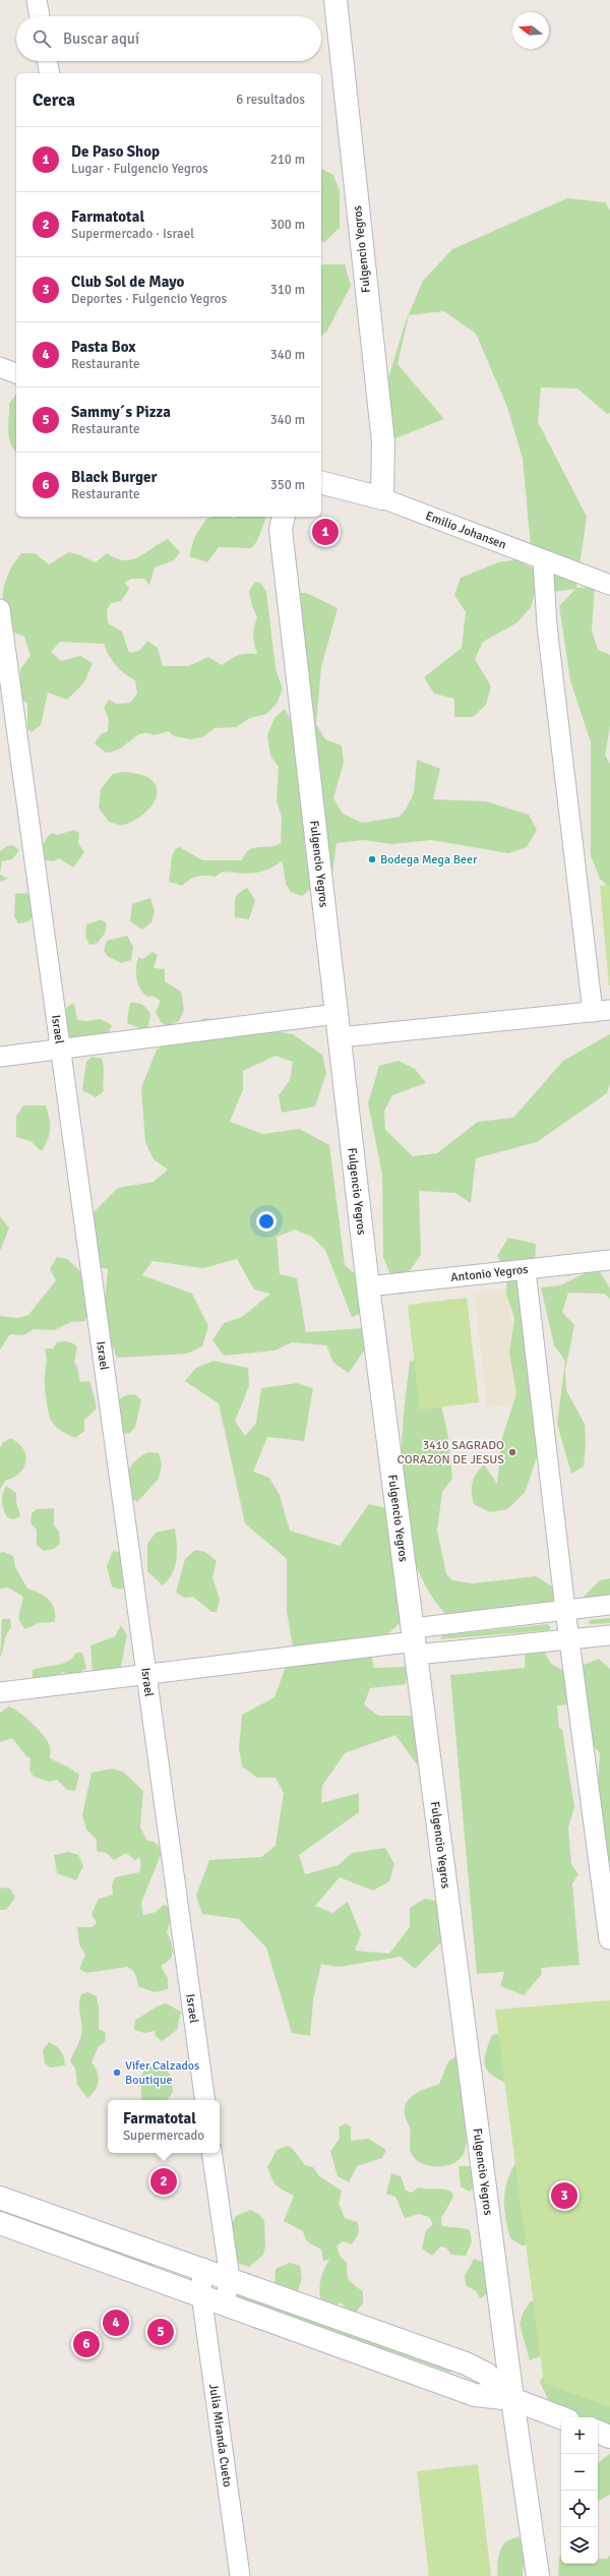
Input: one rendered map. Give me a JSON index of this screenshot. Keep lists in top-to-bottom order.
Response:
{
  "streets": {
    "street": [
      "Fulgencio Yegros",
      "Emilio Johansen",
      "Israel",
      "Antonio Yegros",
      "Julia Miranda Cueto"
    ]
  },
  "crossings": [
    ["Fulgencio Yegros", "Emilio Johansen"],
    ["Fulgencio Yegros", "Antonio Yegros"]
  ],
  "places": ["Bodega Mega Beer", "3410 SAGRADO CORAZON DE JESUS", "Vifer Calzados Boutique"],
  "north": "left",
  "page": {
    "search": "Buscar aquí",
    "heading": ["Cerca", "6 resultados"],
    "list": [
      {
        "mark": "1",
        "name": "De Paso Shop",
        "note": "Lugar · Fulgencio Yegros",
        "value": "210 m"
      },
      {
        "mark": "2",
        "name": "Farmatotal",
        "note": "Supermercado · Israel",
        "value": "300 m"
      },
      {
        "mark": "3",
        "name": "Club Sol de Mayo",
        "note": "Deportes · Fulgencio Yegros",
        "value": "310 m"
      },
      {
        "mark": "4",
        "name": "Pasta Box",
        "note": "Restaurante",
        "value": "340 m"
      },
      {
        "mark": "5",
        "name": "Sammy´s Pizza",
        "note": "Restaurante",
        "value": "340 m"
      },
      {
        "mark": "6",
        "name": "Black Burger",
        "note": "Restaurante",
        "value": "350 m"
      }
    ],
    "pins": [
      "1",
      "2",
      "3",
      "4",
      "5",
      "6"
    ],
    "popup": ["Farmatotal", "Supermercado"],
    "map_buttons": ["+", "−"]
  }
}
